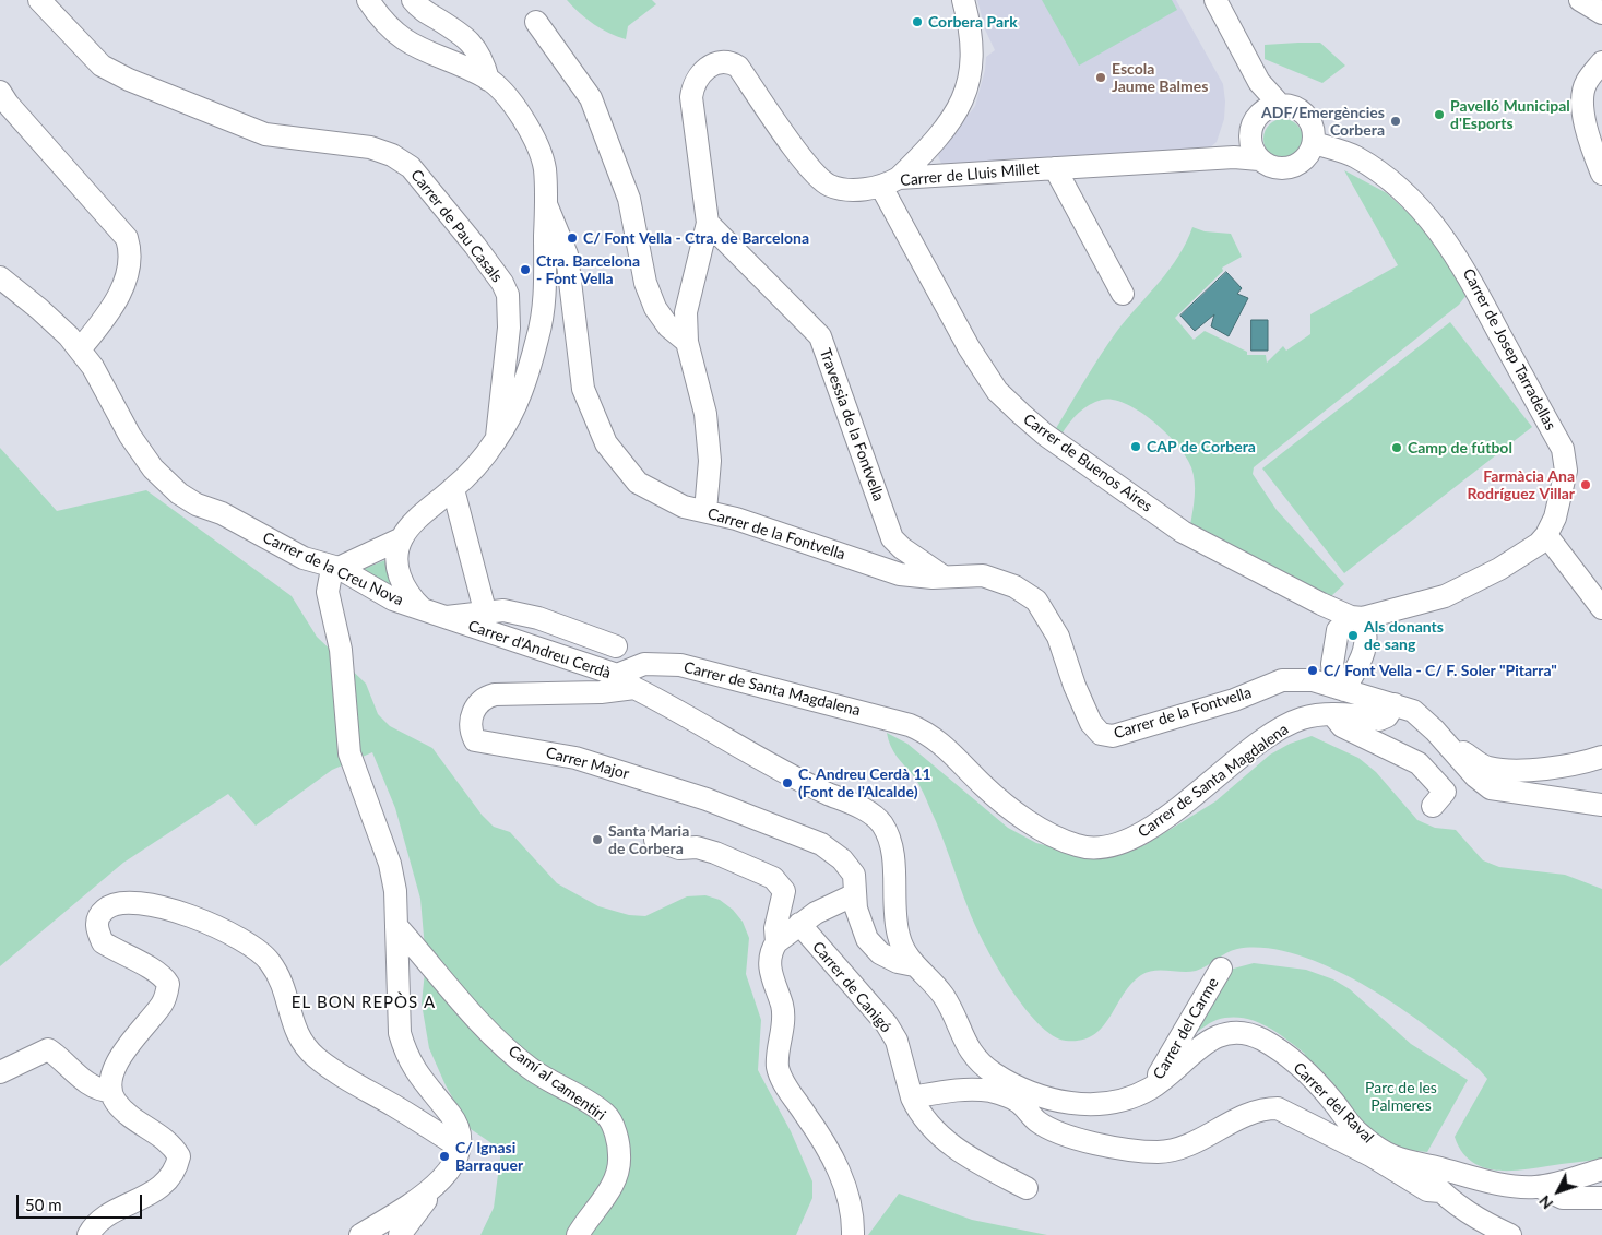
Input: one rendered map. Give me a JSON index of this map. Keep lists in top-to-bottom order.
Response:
{
  "streets": {
    "street": [
      "Carrer de Lluis Millet",
      "Carrer de Pau Casals",
      "Carrer de Josep Tarradellas",
      "Travessia de la Fontvella",
      "Carrer de Buenos Aires",
      "Carrer de la Fontvella",
      "Carrer de la Creu Nova",
      "Carrer d'Andreu Cerdà",
      "Carrer de Santa Magdalena",
      "Carrer Major",
      "Carrer de Canigó",
      "Carrer del Carme",
      "Camí al camentiri",
      "Carrer del Raval"
    ]
  },
  "crossings": [
    ["Carrer de Lluis Millet", "Carrer de Josep Tarradellas"],
    ["Carrer de Lluis Millet", "Travessia de la Fontvella"],
    ["Carrer de Lluis Millet", "Carrer de Buenos Aires"],
    ["Carrer de Lluis Millet", "Carrer de la Fontvella"],
    ["Travessia de la Fontvella", "Carrer de la Fontvella"],
    ["Carrer de la Fontvella", "Carrer de Santa Magdalena"],
    ["Carrer de la Creu Nova", "Carrer d'Andreu Cerdà"],
    ["Carrer d'Andreu Cerdà", "Carrer de Santa Magdalena"],
    ["Carrer d'Andreu Cerdà", "Carrer Major"],
    ["Carrer d'Andreu Cerdà", "Carrer del Raval"],
    ["Carrer de Santa Magdalena", "Carrer Major"],
    ["Carrer del Carme", "Carrer del Raval"]
  ],
  "districts": ["EL BON REPÒS A"],
  "parks": ["Parc de les Palmeres"],
  "places": [
    "Corbera Park",
    "Escola Jaume Balmes",
    "Pavelló Municipal d'Esports",
    "ADF/Emergències Corbera",
    "C/ Font Vella - Ctra. de Barcelona",
    "Ctra. Barcelona - Font Vella",
    "CAP de Corbera",
    "Camp de fútbol",
    "Farmàcia Ana Rodríguez Villar",
    "Als donants de sang",
    "C/ Font Vella - C/ F. Soler \"Pitarra\"",
    "C. Andreu Cerdà 11 (Font de l'Alcalde)",
    "Santa Maria de Corbera",
    "C/ Ignasi Barraquer"
  ],
  "scale_bar": "50 m",
  "north": "bottom left"
}
